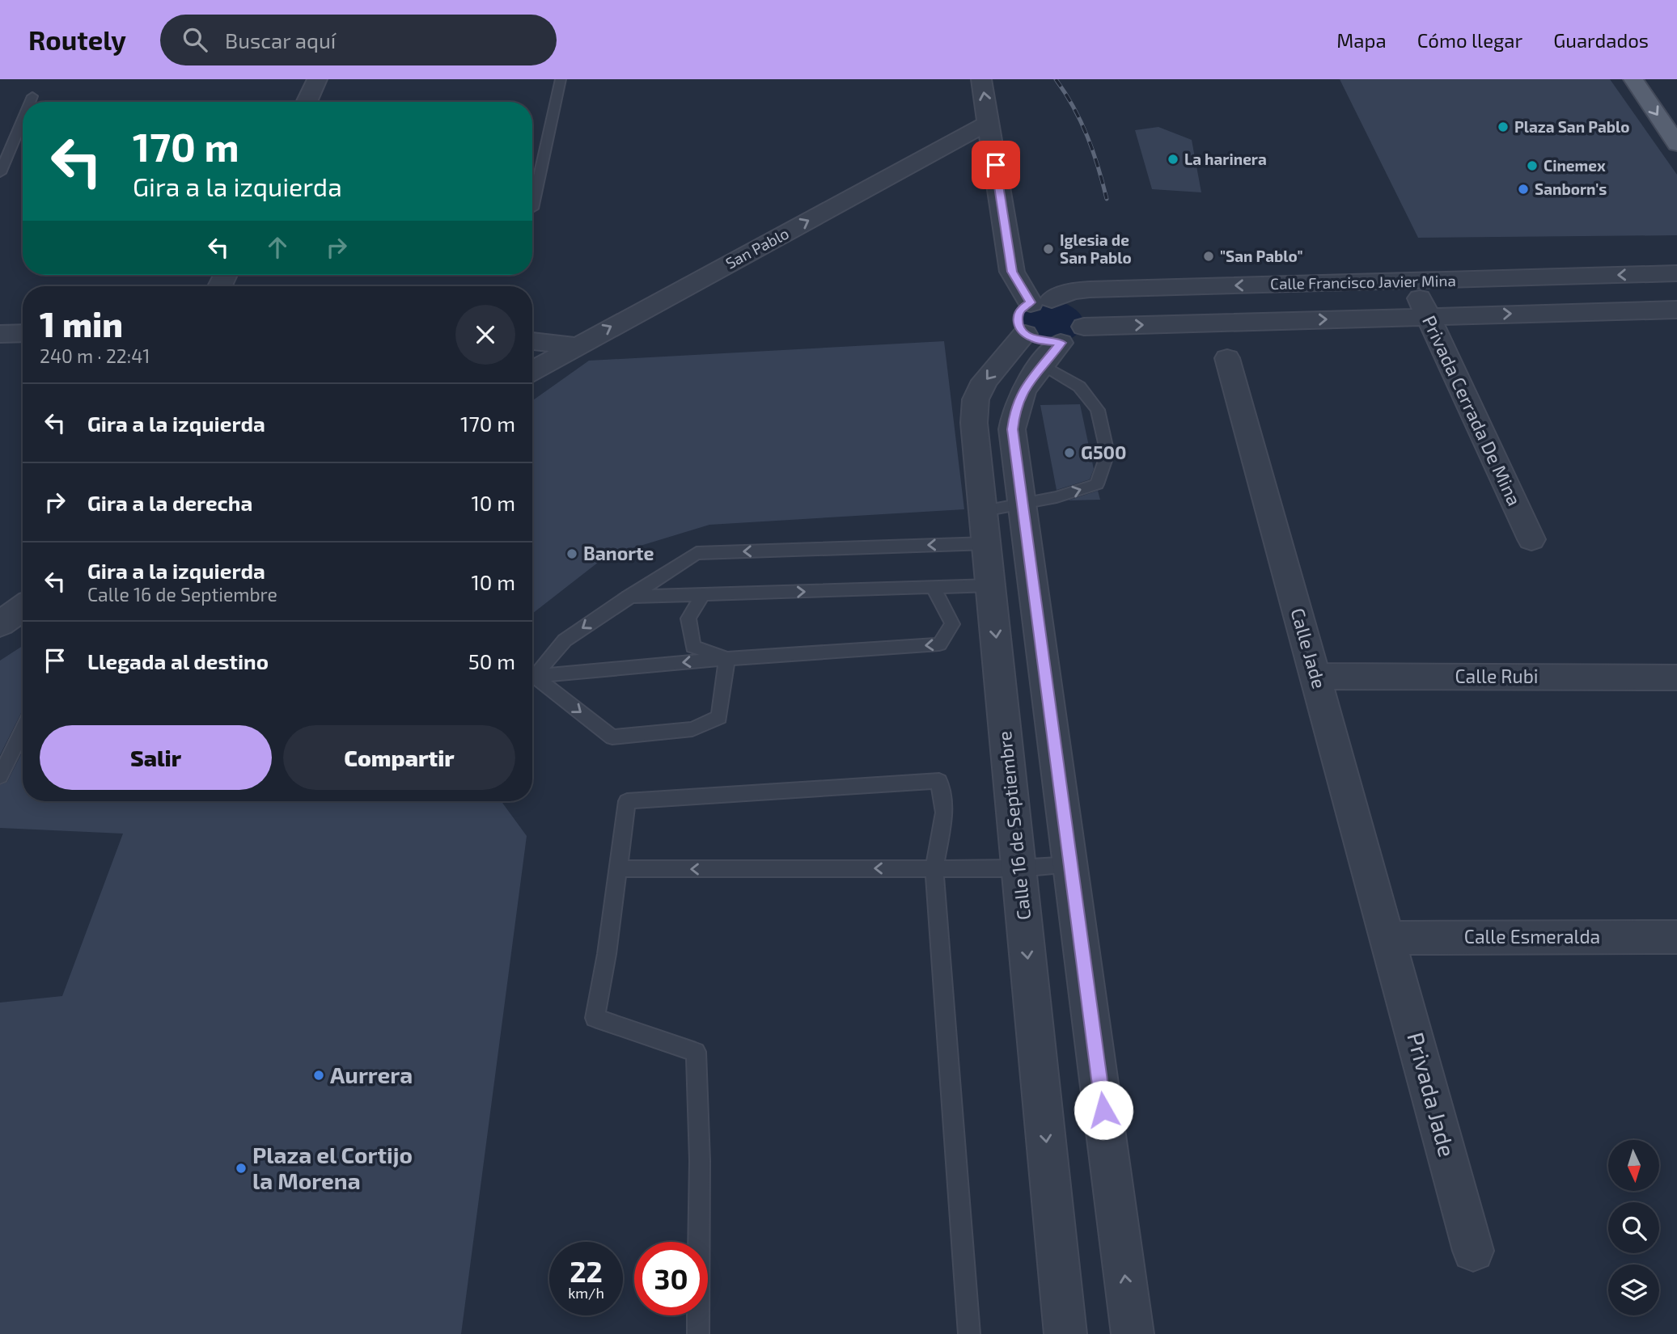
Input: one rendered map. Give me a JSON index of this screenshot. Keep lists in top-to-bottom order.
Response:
{
  "streets": {
    "street": [
      "San Pablo",
      "Calle Francisco Javier Mina",
      "Privada Cerrada De Mina",
      "Calle Jade",
      "Calle Rubi",
      "Calle 16 de Septiembre",
      "Calle Esmeralda",
      "Privada Jade"
    ]
  },
  "crossings": [
    ["Calle Francisco Javier Mina", "Privada Cerrada De Mina"],
    ["Calle Francisco Javier Mina", "Calle 16 de Septiembre"],
    ["Calle Jade", "Calle Rubi"],
    ["Calle Jade", "Calle Esmeralda"],
    ["Calle Jade", "Privada Jade"],
    ["Calle Esmeralda", "Privada Jade"]
  ],
  "one_way": ["San Pablo"],
  "places": [
    "Plaza San Pablo",
    "La harinera",
    "Cinemex",
    "Sanborn's",
    "Iglesia de San Pablo",
    "\"San Pablo\"",
    "G500",
    "Banorte",
    "Aurrera",
    "Plaza el Cortijo la Morena"
  ],
  "north": "bottom",
  "page": {
    "header": "Routely",
    "search": "Buscar aquí",
    "nav": ["Mapa", "Cómo llegar", "Guardados"],
    "turn": ["170 m", "Gira a la izquierda"],
    "heading": ["1 min", "240 m · 22:41"],
    "list": [
      {
        "name": "Gira a la izquierda",
        "value": "170 m"
      },
      {
        "name": "Gira a la derecha",
        "value": "10 m"
      },
      {
        "name": "Gira a la izquierda",
        "note": "Calle 16 de Septiembre",
        "value": "10 m"
      },
      {
        "name": "Llegada al destino",
        "value": "50 m"
      }
    ],
    "buttons": ["Salir", "Compartir"],
    "speed": "22 km/h",
    "limit": "30"
  }
}
